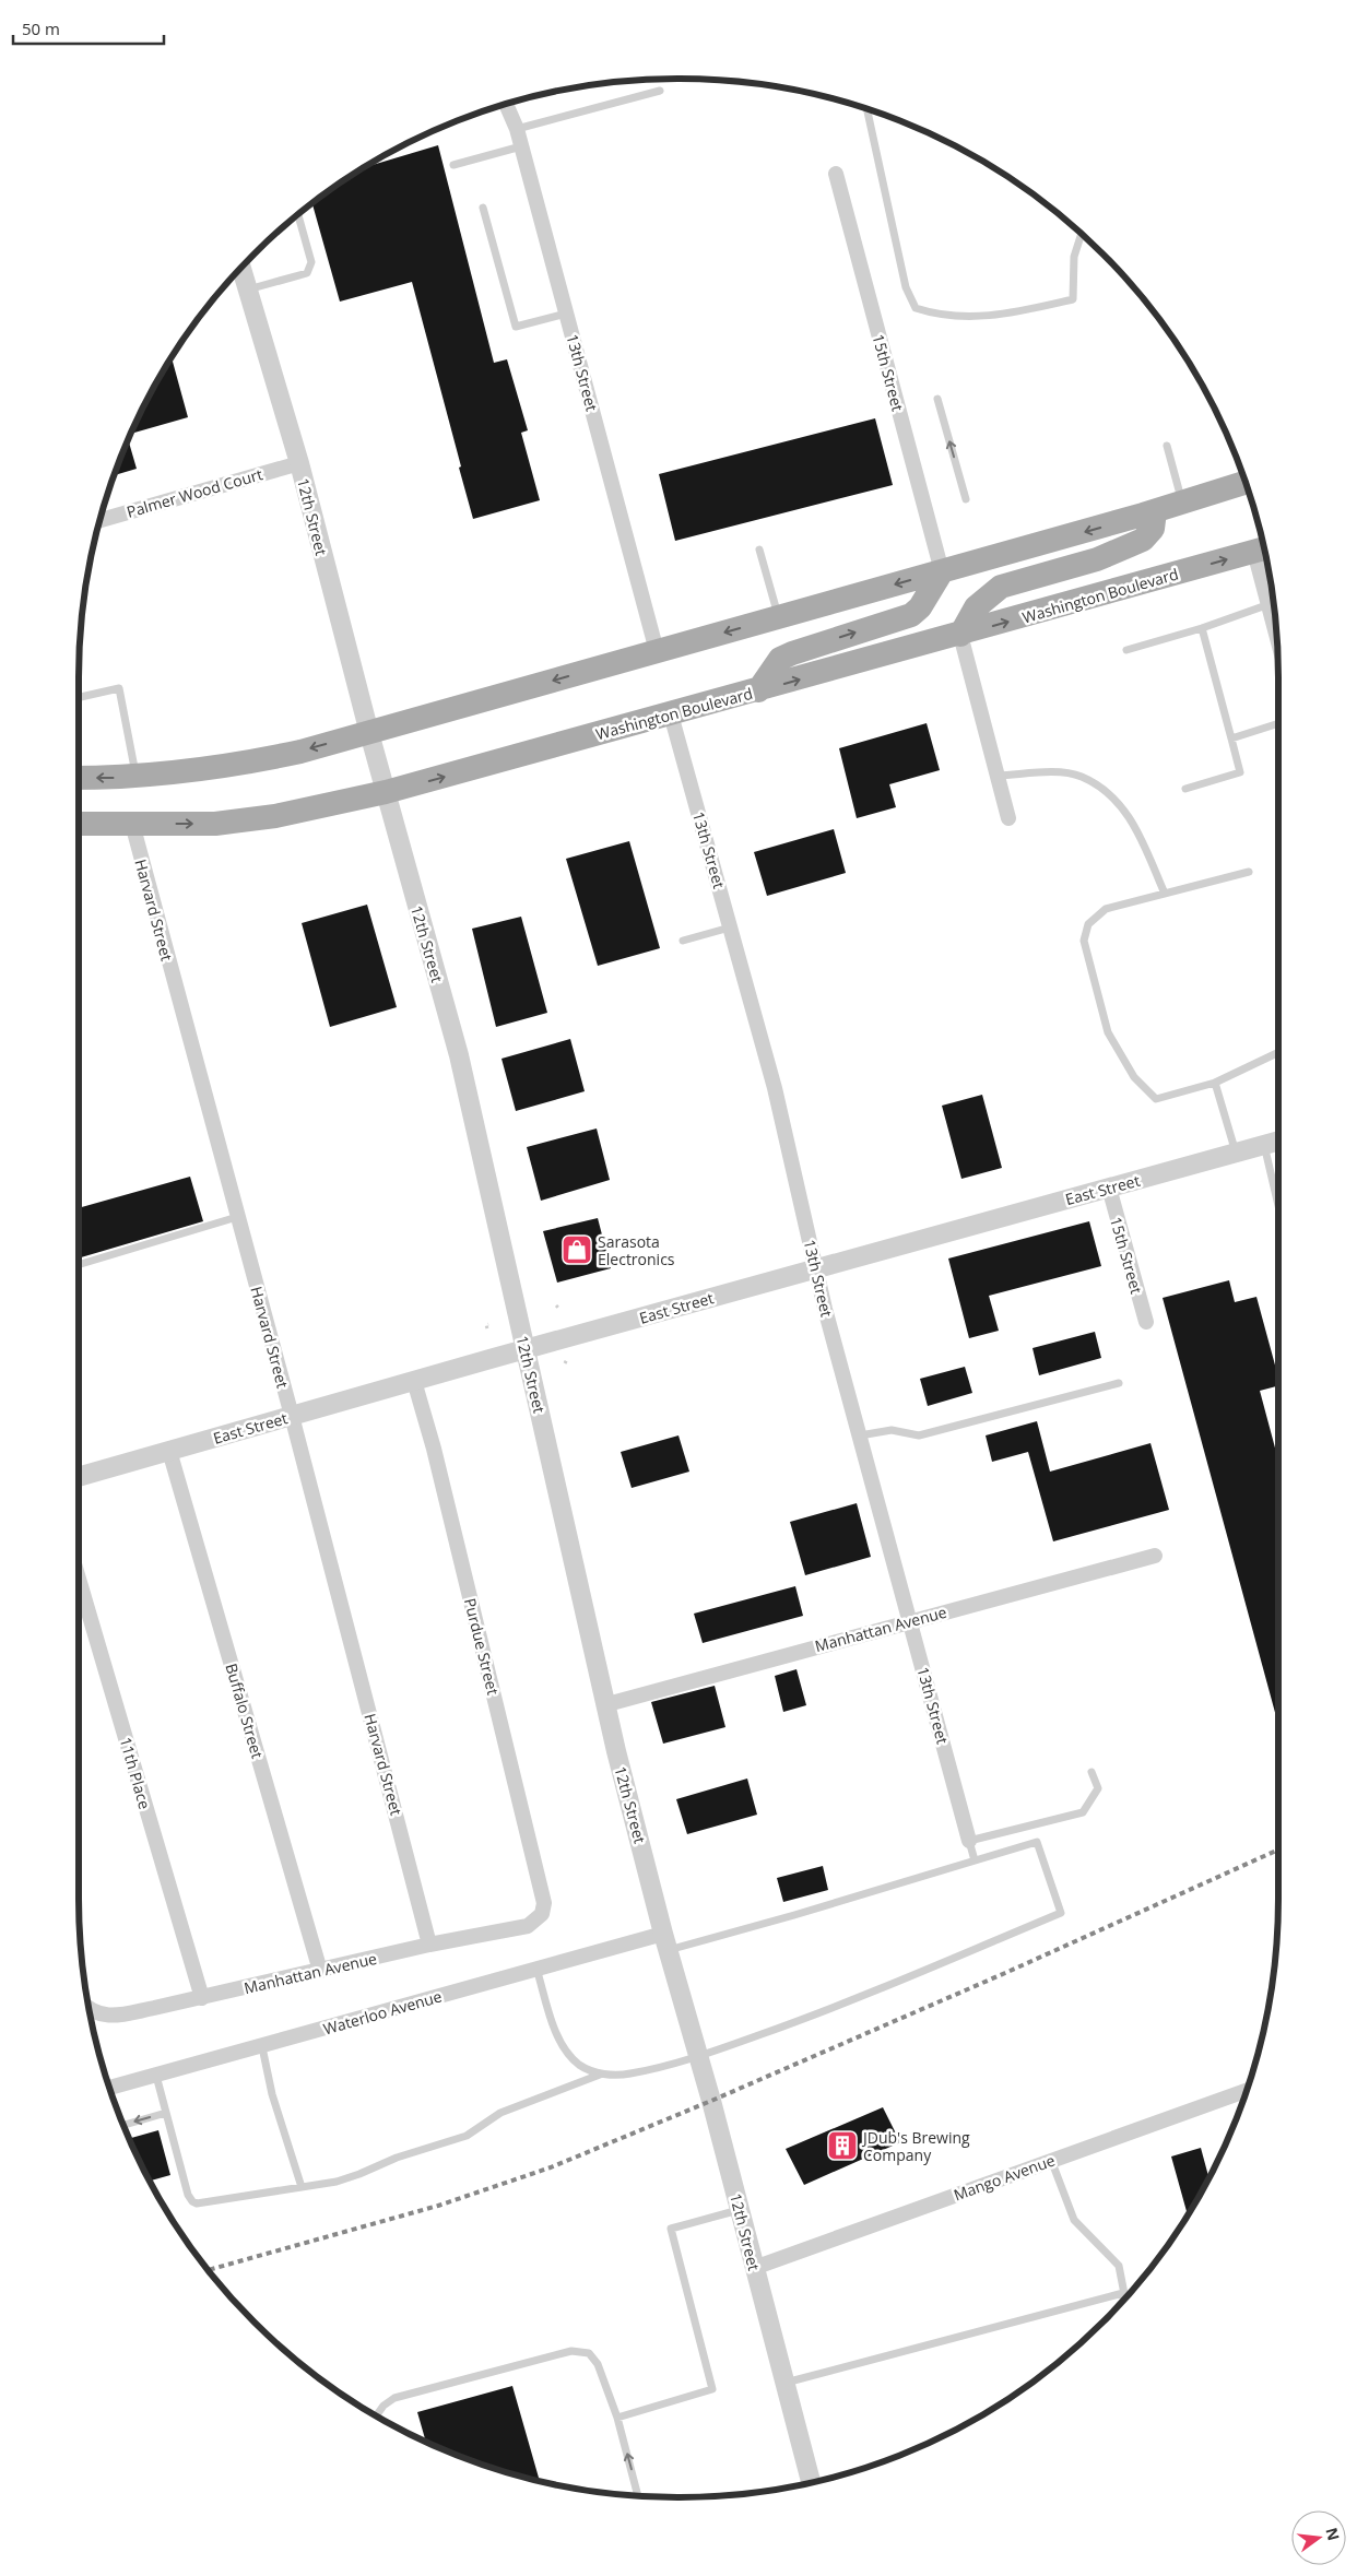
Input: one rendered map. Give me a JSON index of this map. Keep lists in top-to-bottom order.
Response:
{
  "streets": {
    "main road": ["Washington Boulevard"],
    "street": [
      "13th Street",
      "15th Street",
      "Palmer Wood Court",
      "12th Street",
      "Harvard Street",
      "East Street",
      "Manhattan Avenue",
      "Purdue Street",
      "Buffalo Street",
      "11th Place",
      "Waterloo Avenue",
      "Mango Avenue"
    ]
  },
  "crossings": [
    ["13th Street", "Washington Boulevard"],
    ["13th Street", "East Street"],
    ["13th Street", "Manhattan Avenue"],
    ["15th Street", "East Street"],
    ["Palmer Wood Court", "12th Street"],
    ["12th Street", "Washington Boulevard"],
    ["12th Street", "East Street"],
    ["12th Street", "Manhattan Avenue"],
    ["12th Street", "Waterloo Avenue"],
    ["12th Street", "Mango Avenue"],
    ["Washington Boulevard", "Harvard Street"],
    ["Harvard Street", "East Street"],
    ["Harvard Street", "Manhattan Avenue"],
    ["East Street", "Purdue Street"],
    ["East Street", "Buffalo Street"],
    ["Manhattan Avenue", "Purdue Street"],
    ["Manhattan Avenue", "Buffalo Street"],
    ["Manhattan Avenue", "11th Place"]
  ],
  "places": {
    "shop": ["Sarasota Electronics"],
    "building": ["JDub's Brewing Company"]
  },
  "scale_bar": "50 m",
  "north": "right"
}
